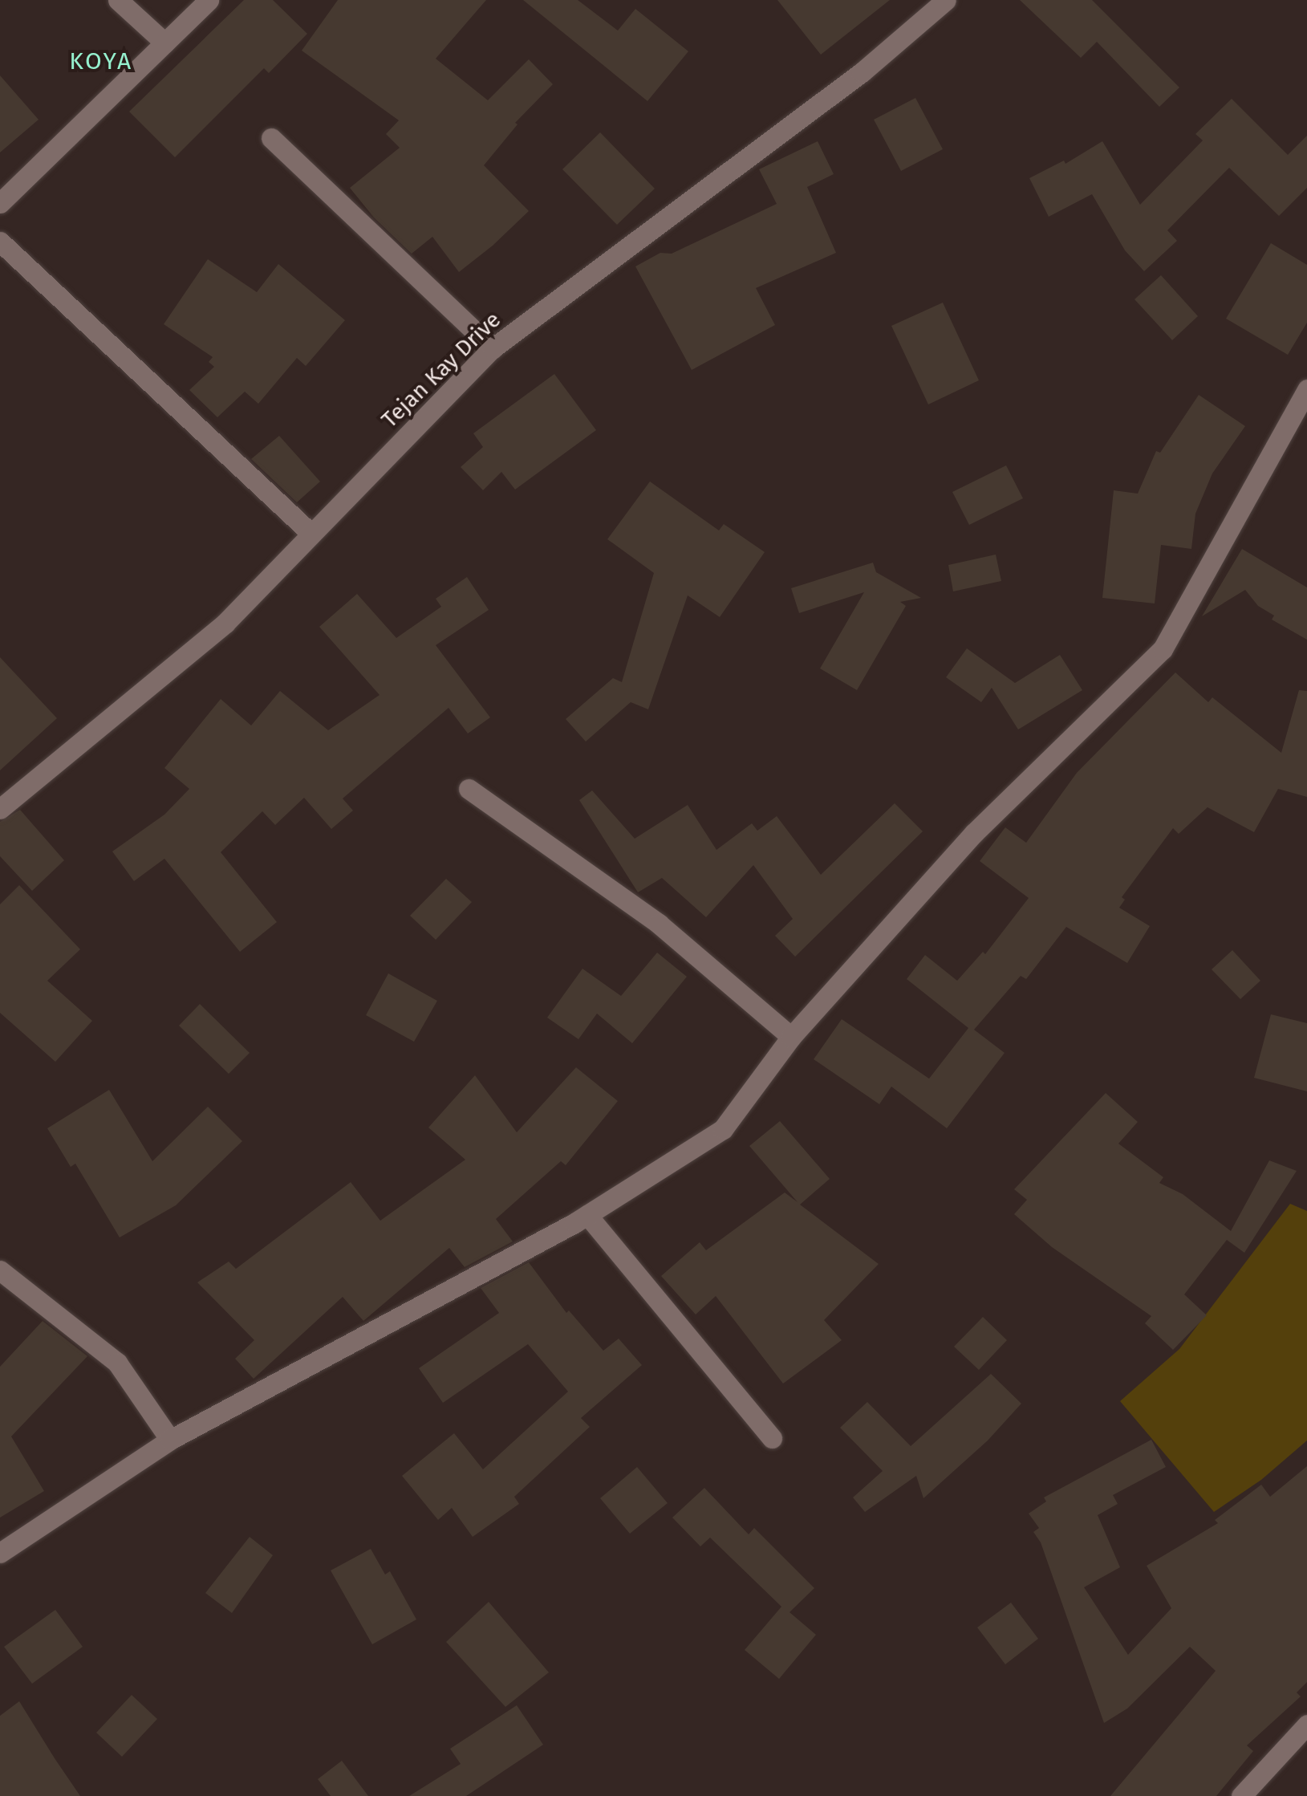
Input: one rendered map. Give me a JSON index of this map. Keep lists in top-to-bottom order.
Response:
{
  "streets": {
    "street": ["Tejan Kay Drive"]
  },
  "districts": ["KOYA"]
}
